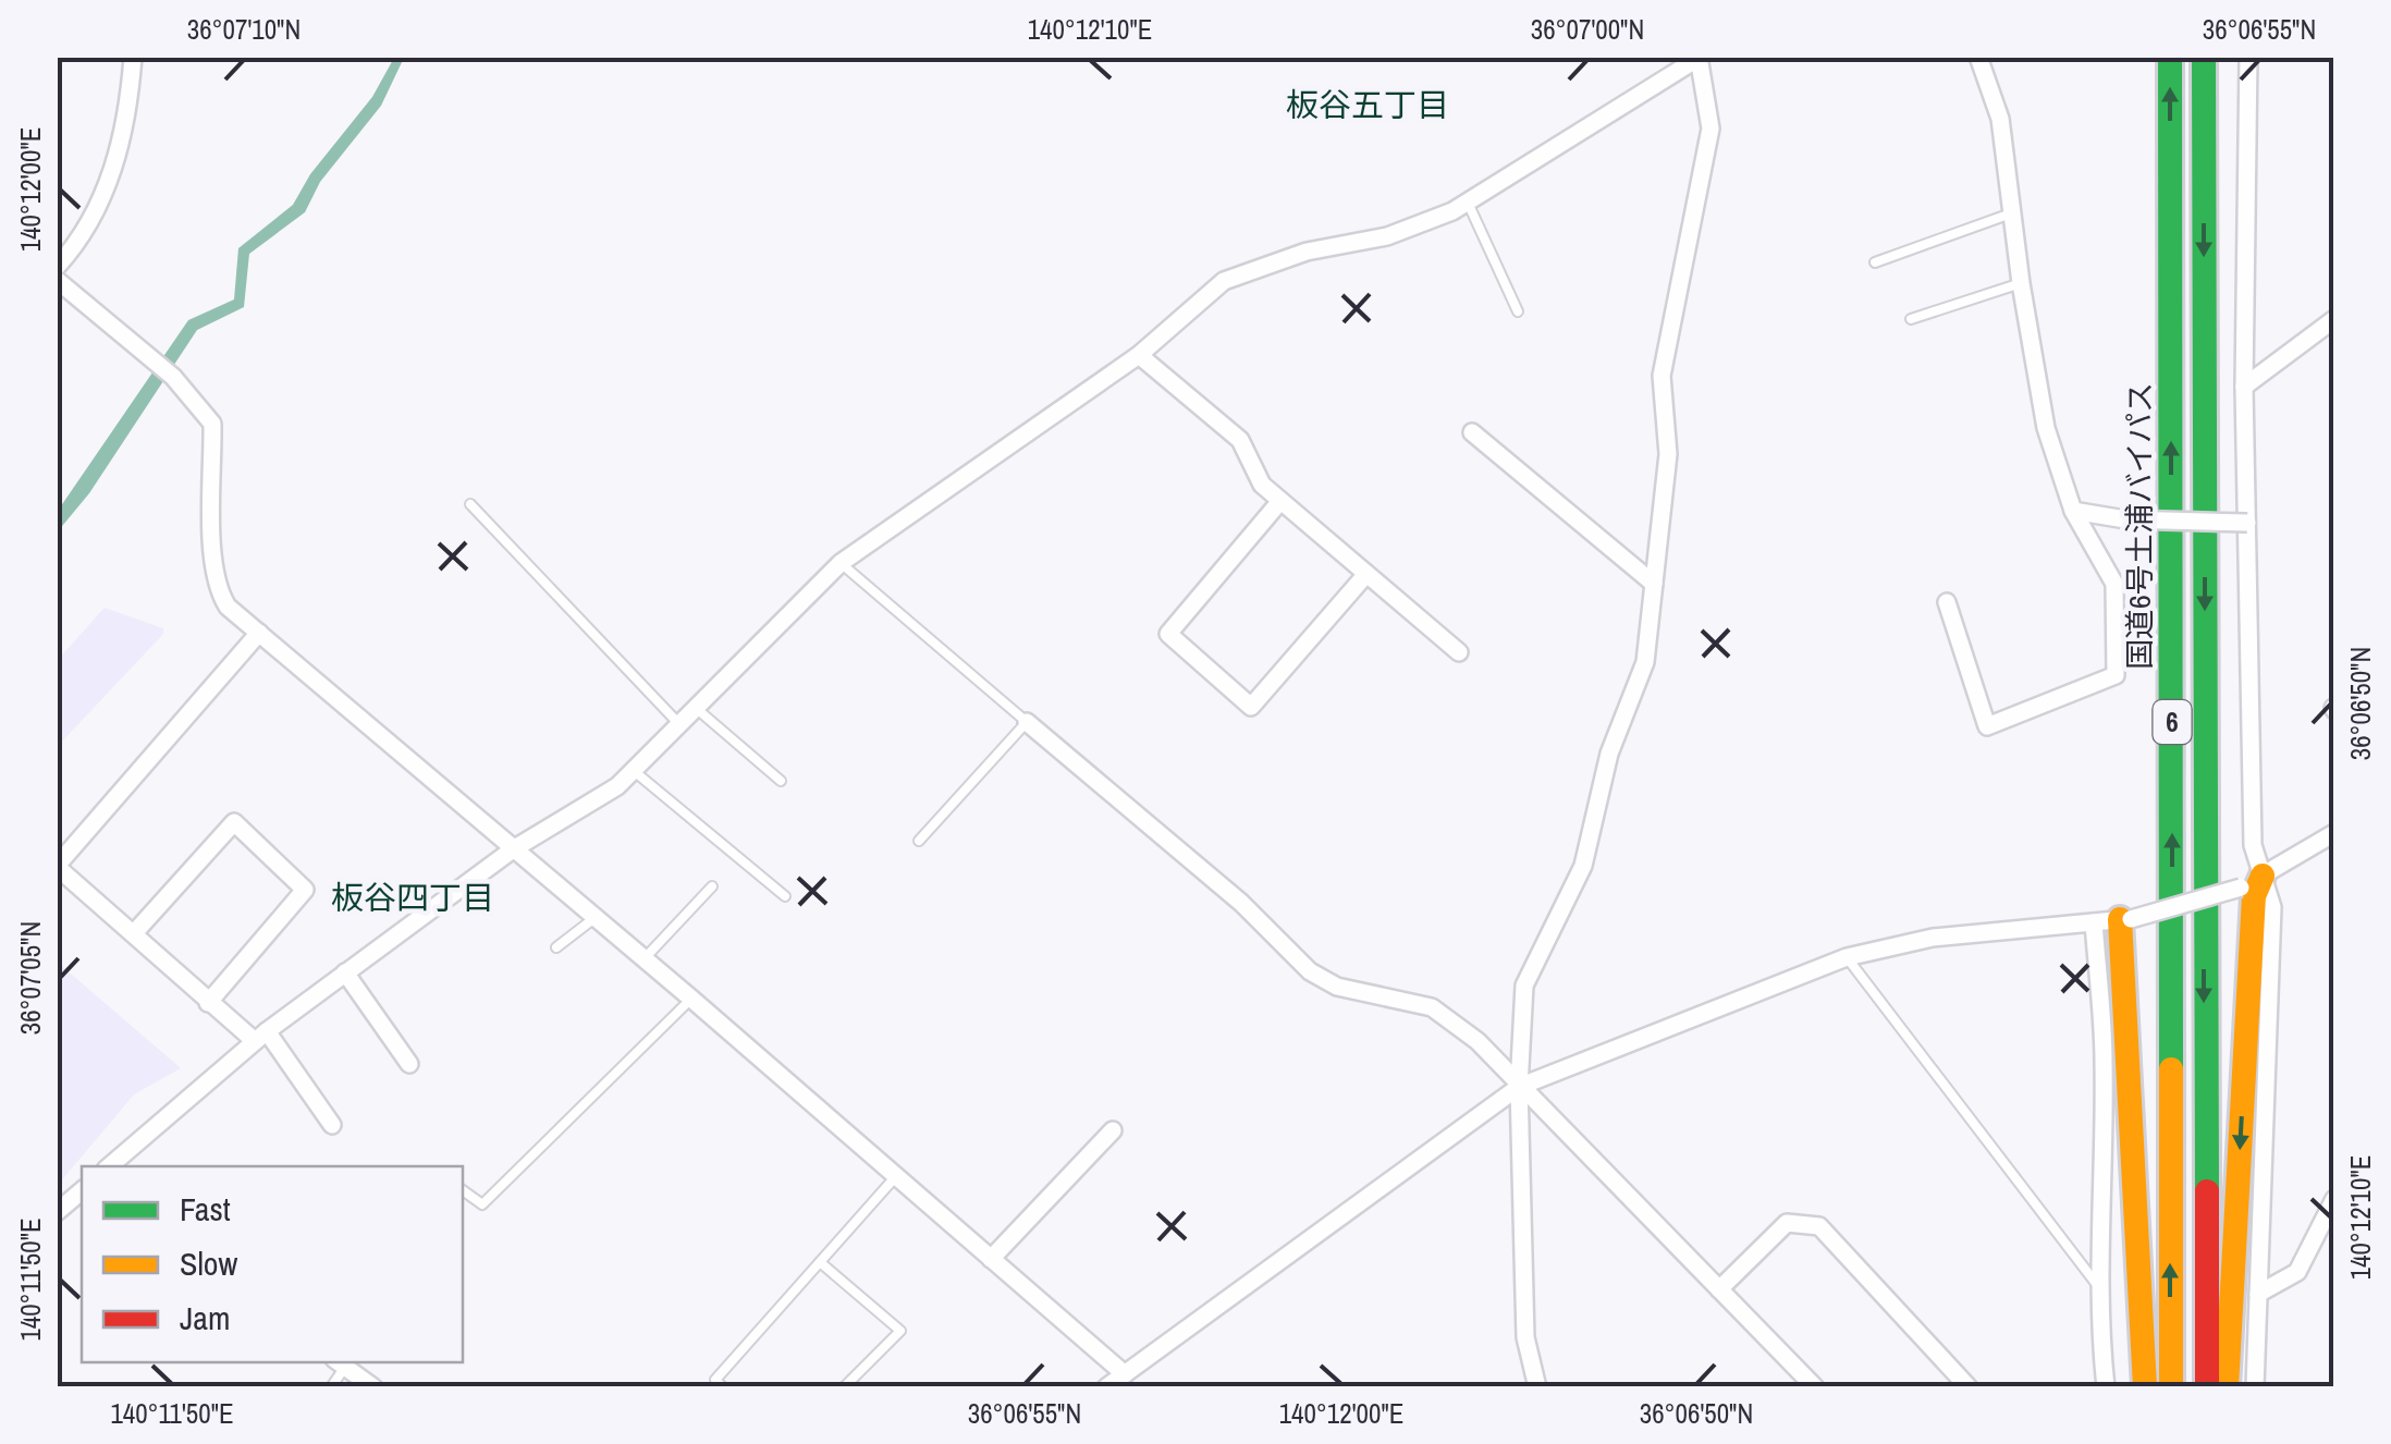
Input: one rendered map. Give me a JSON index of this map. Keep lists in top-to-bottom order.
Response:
{
  "streets": {
    "highway": ["国道6号土浦バイパス", "6"]
  },
  "districts": ["板谷五丁目", "板谷四丁目"],
  "legend": ["Fast", "Slow", "Jam"],
  "coordinates": [
    "36°07'10\"N",
    "140°12'10\"E",
    "36°07'00\"N",
    "36°06'55\"N",
    "140°12'00\"E",
    "36°06'50\"N",
    "36°07'05\"N",
    "140°11'50\"E"
  ]
}
